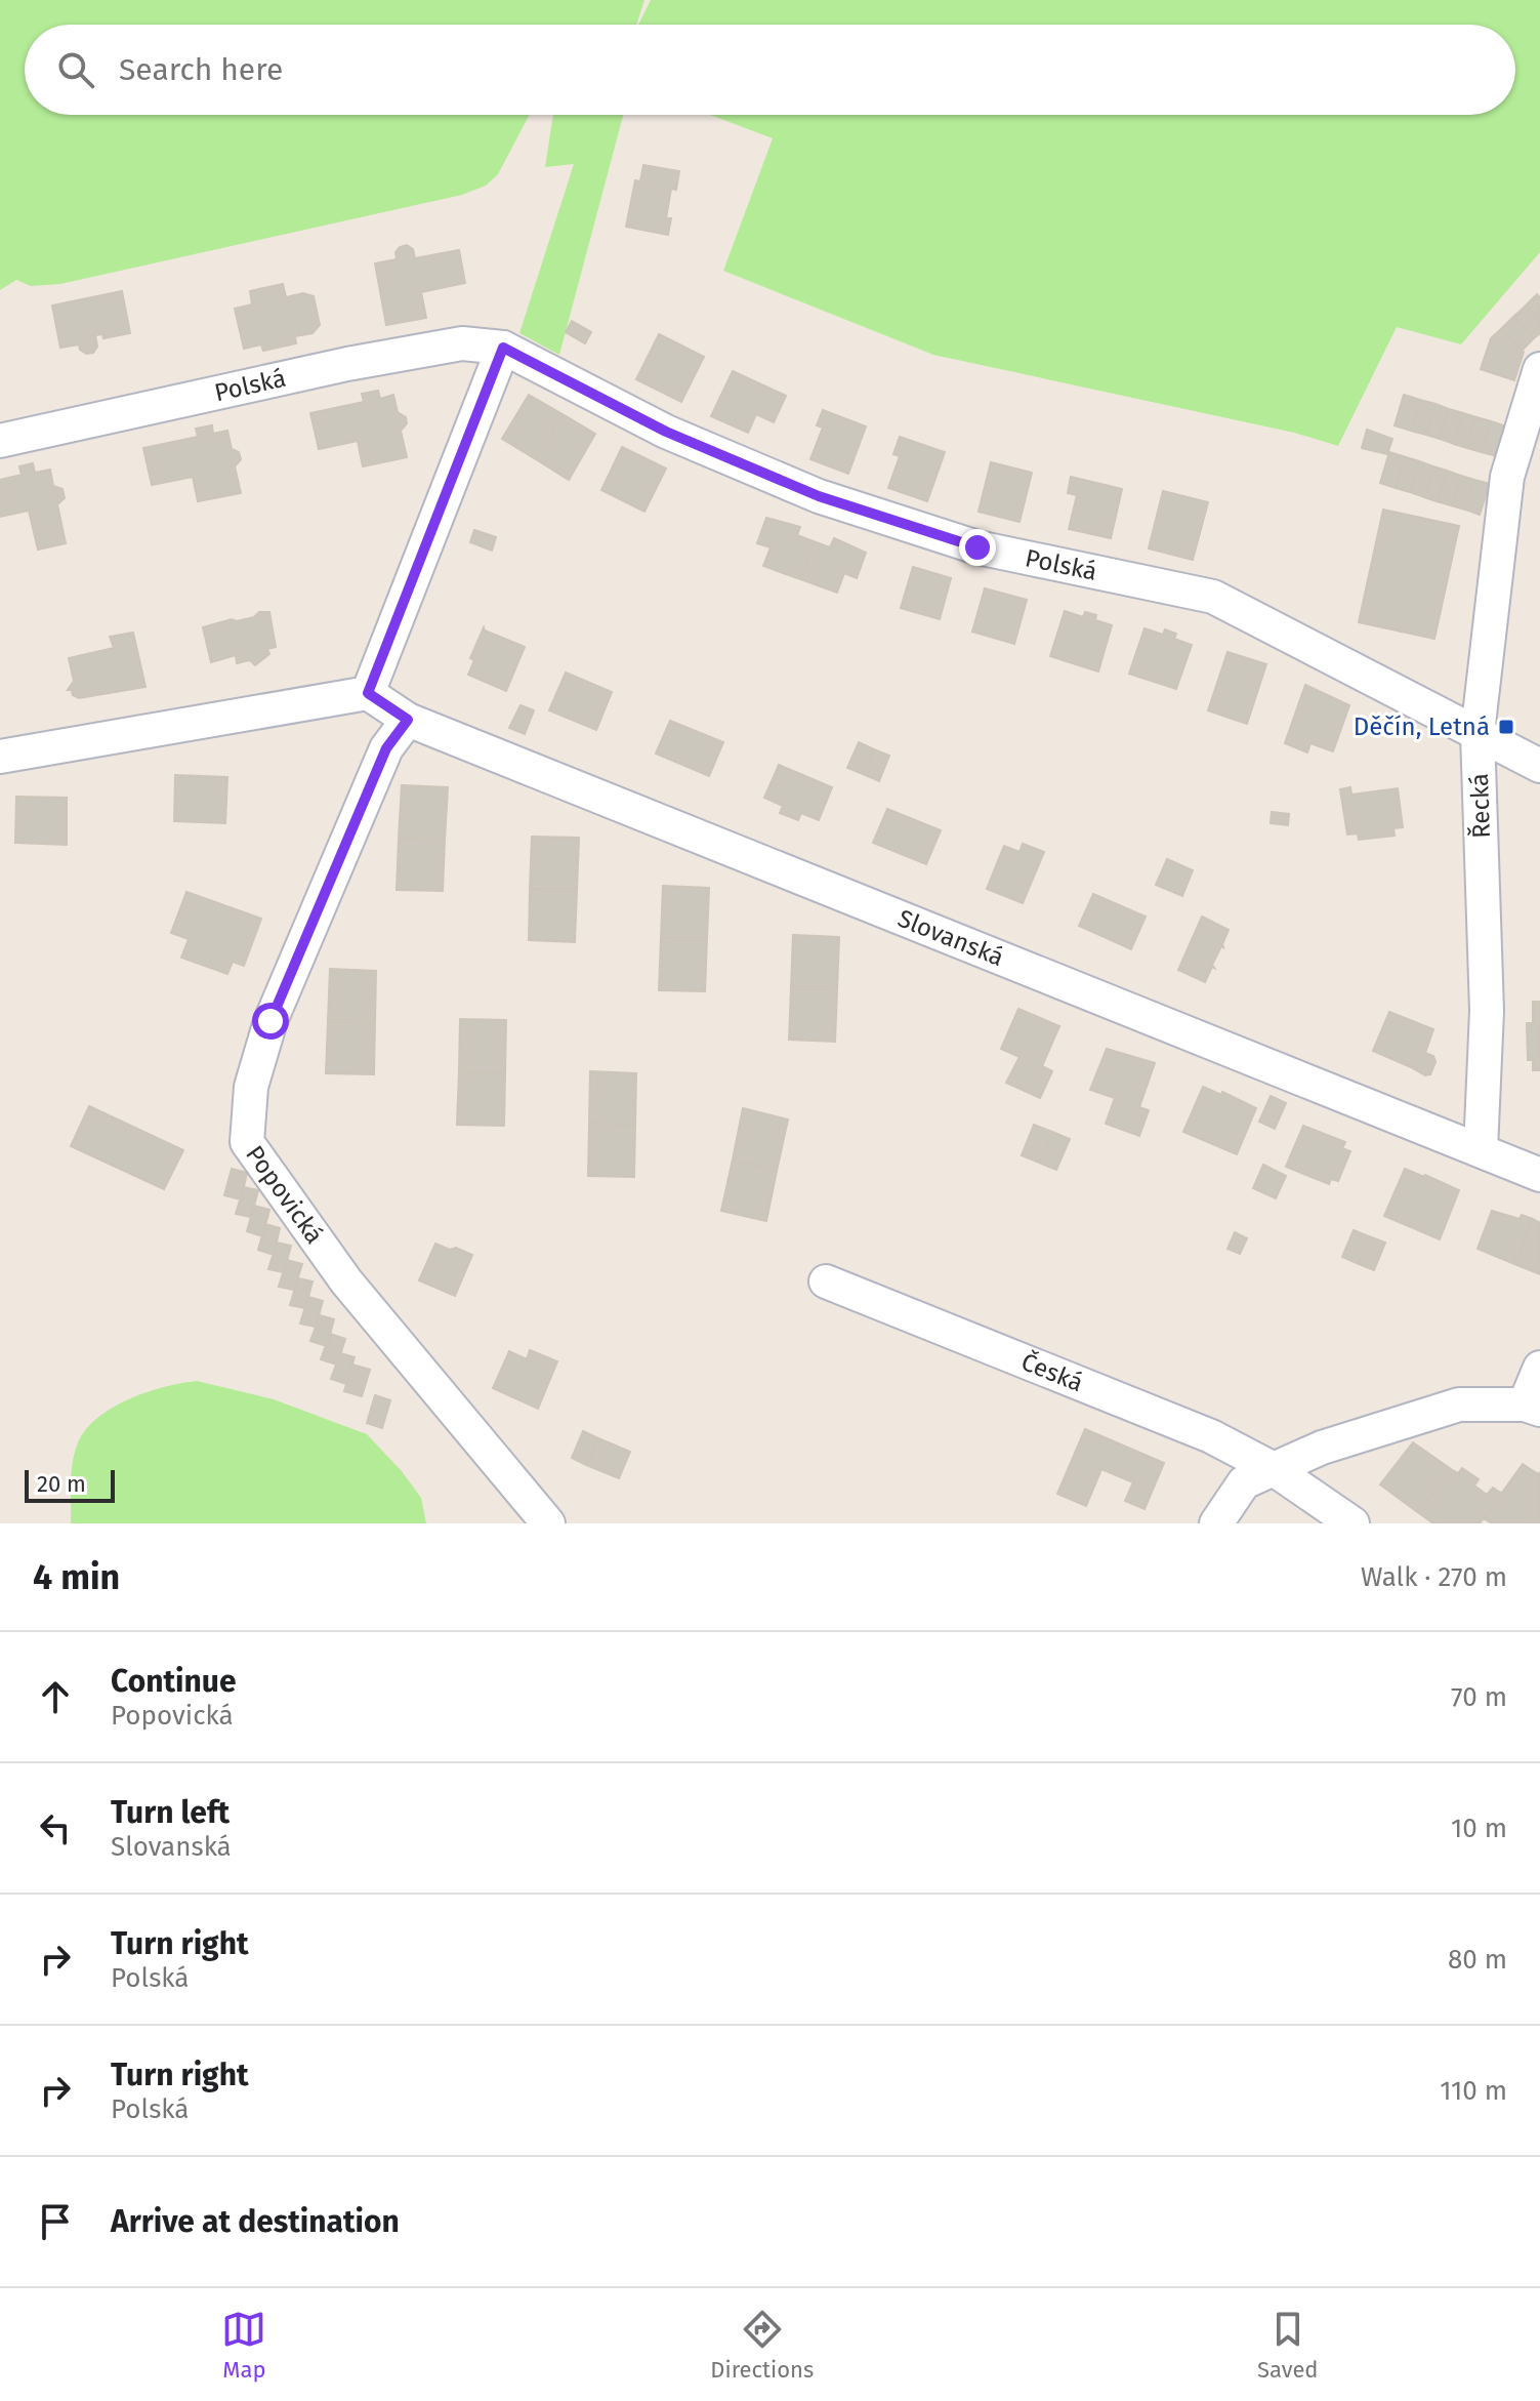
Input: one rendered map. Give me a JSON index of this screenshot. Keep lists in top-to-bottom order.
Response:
{
  "streets": {
    "street": [
      "Polská",
      "Řecká",
      "Slovanská",
      "Popovická",
      "Česká"
    ]
  },
  "crossings": [
    ["Polská", "Řecká"],
    ["Řecká", "Slovanská"],
    ["Slovanská", "Popovická"]
  ],
  "places": {
    "transit": ["Děčín, Letná"]
  },
  "scale_bar": "20 m",
  "page": {
    "search": "Search here",
    "scale": "20 m",
    "heading": ["4 min", "Walk · 270 m"],
    "list": [
      ["Continue", "Popovická", "70 m"],
      ["Turn left", "Slovanská", "10 m"],
      ["Turn right", "Polská", "80 m"],
      ["Turn right", "Polská", "110 m"],
      "Arrive at destination"
    ],
    "nav": ["Map", "Directions", "Saved"]
  }
}
